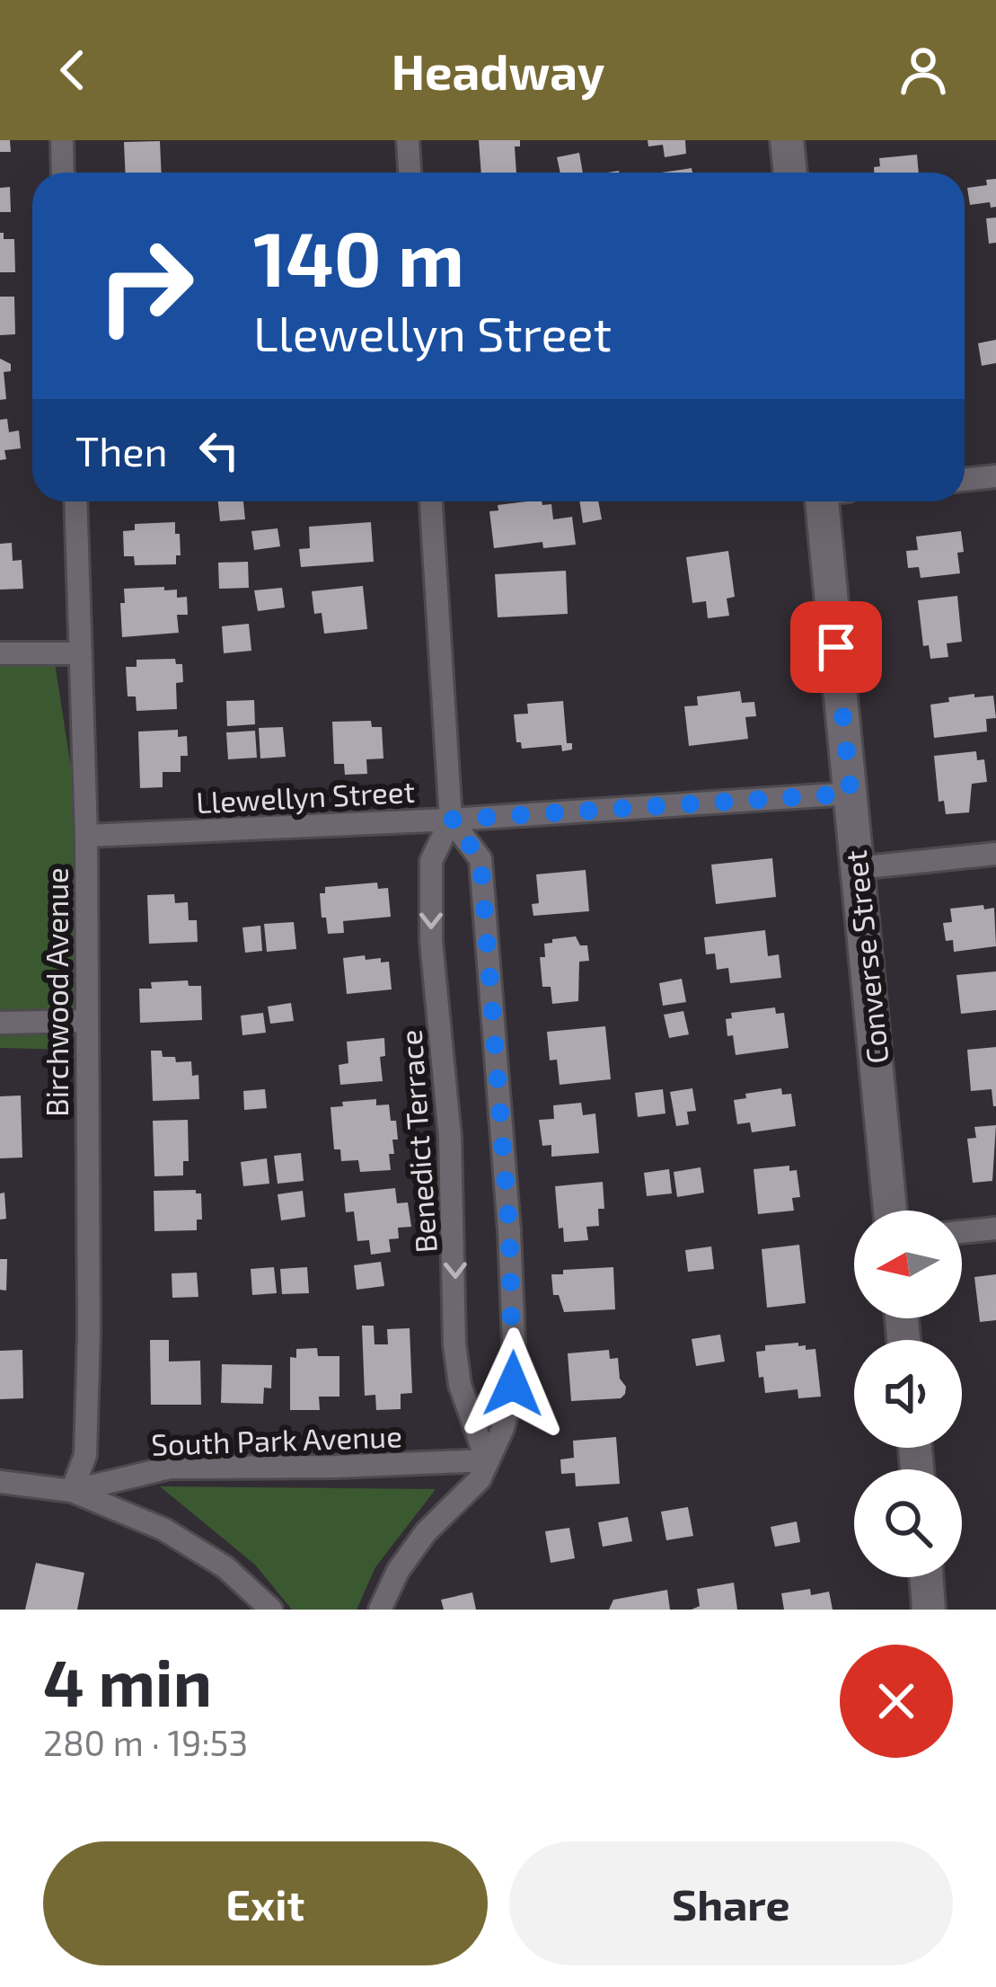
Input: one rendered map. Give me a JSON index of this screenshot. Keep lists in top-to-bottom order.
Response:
{
  "streets": {
    "main road": ["Converse Street"],
    "street": [
      "Llewellyn Street",
      "Birchwood Avenue",
      "Benedict Terrace",
      "South Park Avenue"
    ]
  },
  "crossings": [
    ["Llewellyn Street", "Converse Street"],
    ["Llewellyn Street", "Birchwood Avenue"],
    ["Llewellyn Street", "Benedict Terrace"],
    ["Birchwood Avenue", "South Park Avenue"],
    ["Benedict Terrace", "South Park Avenue"]
  ],
  "north": "left",
  "page": {
    "header": "Headway",
    "turn": ["140 m", "Llewellyn Street"],
    "then": "Then",
    "heading": ["4 min", "280 m · 19:53"],
    "buttons": ["Exit", "Share"]
  }
}
